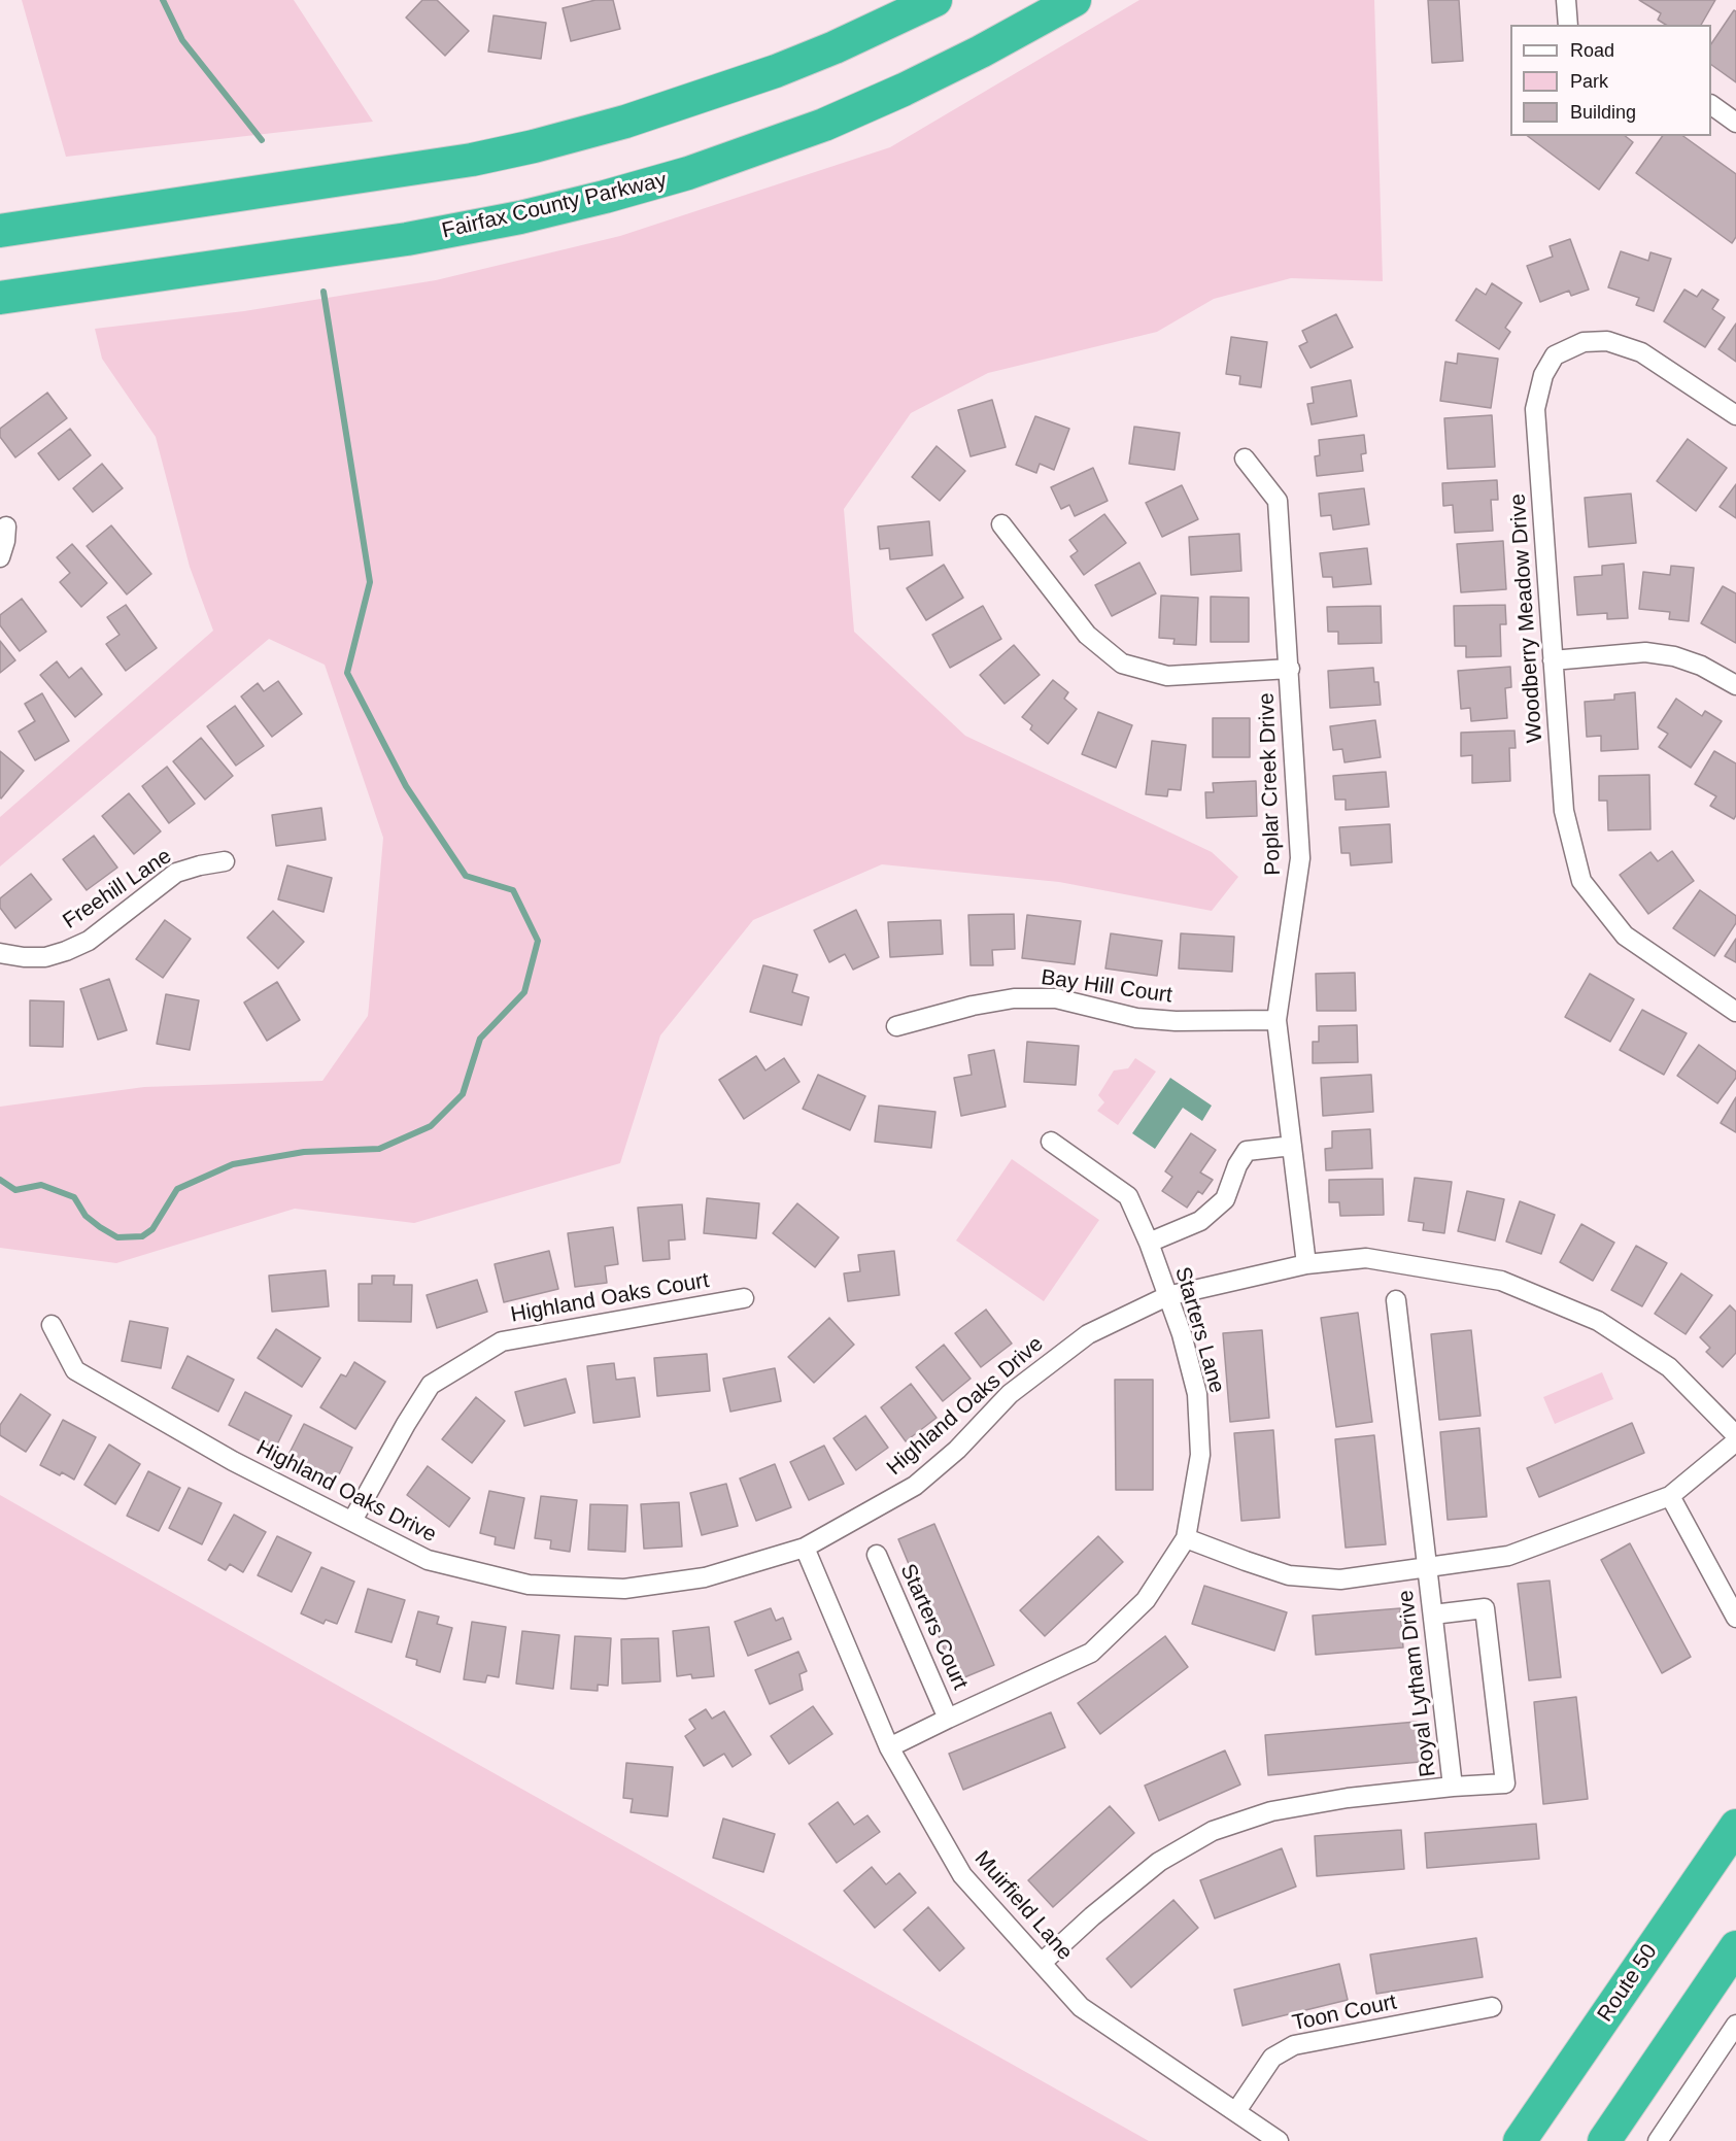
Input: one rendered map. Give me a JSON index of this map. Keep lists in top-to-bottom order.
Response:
{
  "streets": {
    "highway": ["Fairfax County Parkway", "Route 50"],
    "street": [
      "Woodberry Meadow Drive",
      "Poplar Creek Drive",
      "Freehill Lane",
      "Bay Hill Court",
      "Highland Oaks Court",
      "Starters Lane",
      "Highland Oaks Drive",
      "Starters Court",
      "Royal Lytham Drive",
      "Muirfield Lane",
      "Toon Court"
    ]
  },
  "crossings": [
    ["Poplar Creek Drive", "Bay Hill Court"],
    ["Poplar Creek Drive", "Highland Oaks Drive"],
    ["Highland Oaks Court", "Highland Oaks Drive"],
    ["Starters Lane", "Highland Oaks Drive"],
    ["Starters Lane", "Starters Court"],
    ["Starters Lane", "Muirfield Lane"],
    ["Highland Oaks Drive", "Muirfield Lane"],
    ["Royal Lytham Drive", "Muirfield Lane"],
    ["Muirfield Lane", "Toon Court"]
  ],
  "legend": ["Road", "Park", "Building"]
}
